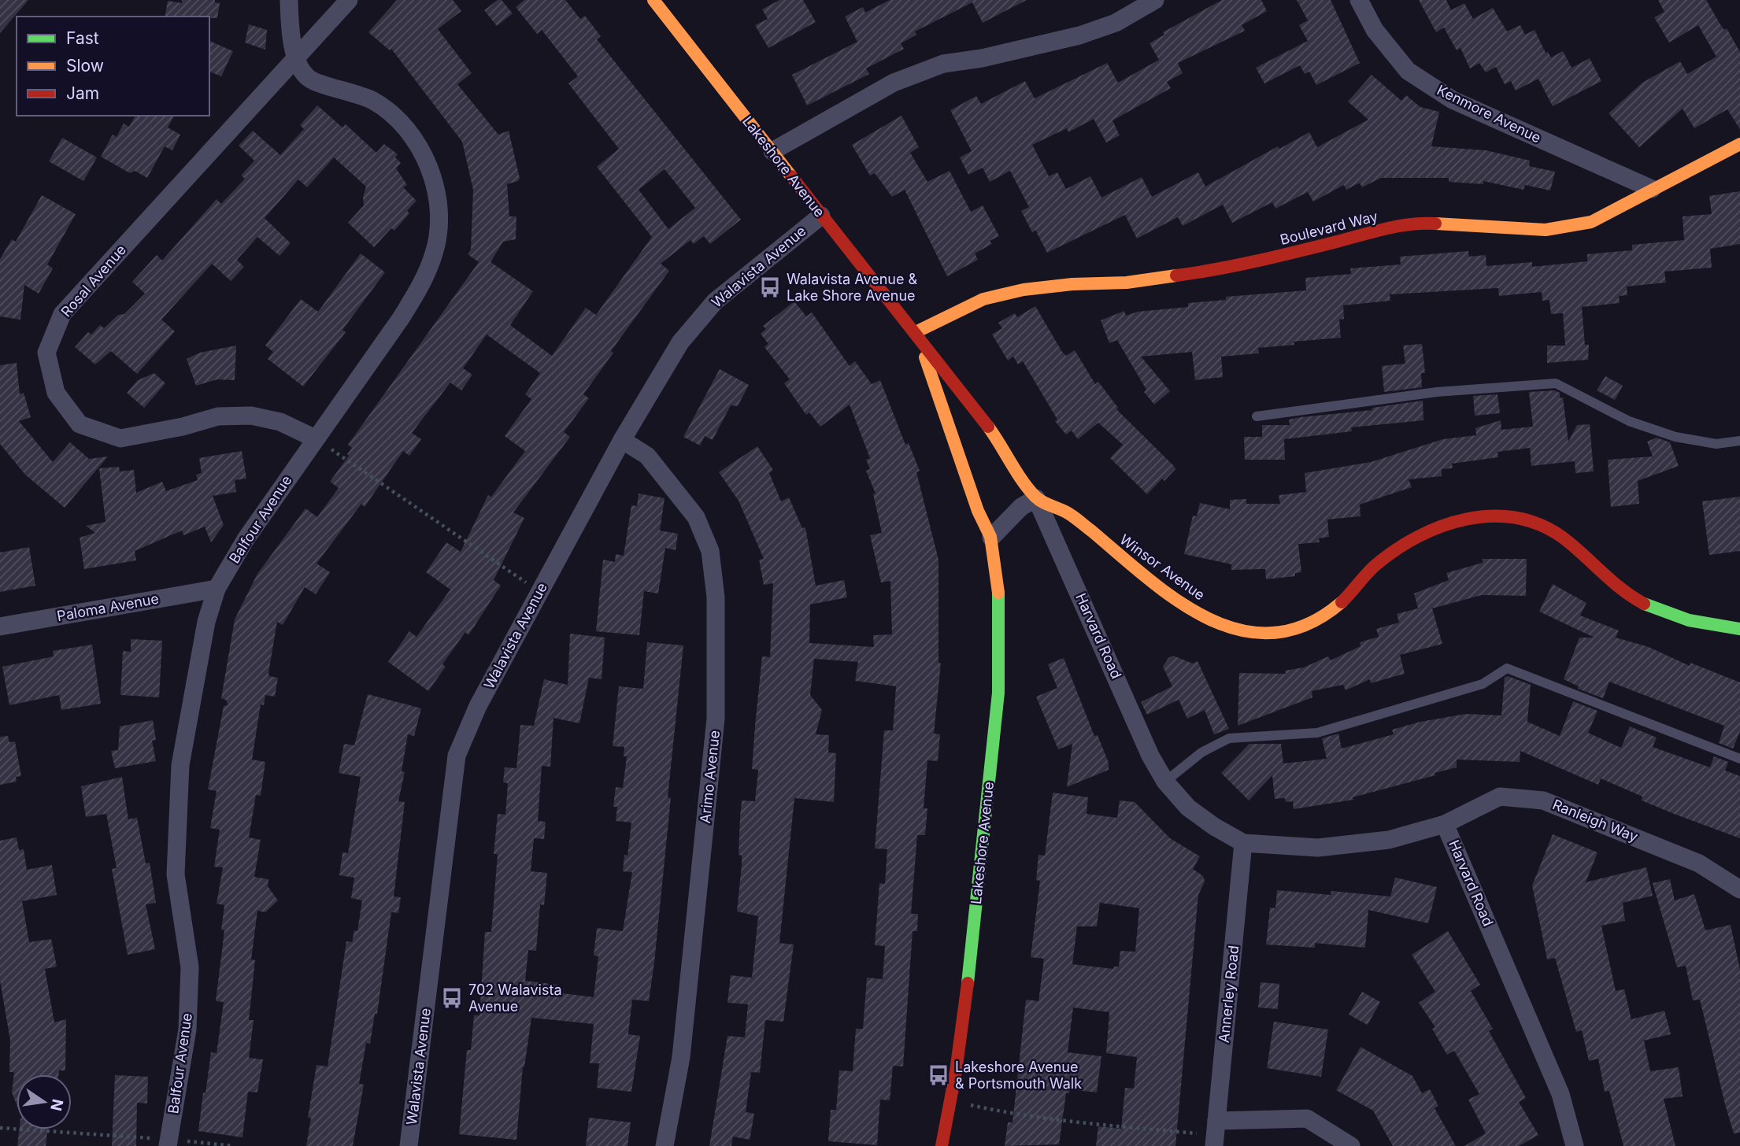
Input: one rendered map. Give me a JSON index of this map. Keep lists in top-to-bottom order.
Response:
{
  "streets": {
    "street": [
      "Kenmore Avenue",
      "Lakeshore Avenue",
      "Boulevard Way",
      "Walavista Avenue",
      "Rosal Avenue",
      "Balfour Avenue",
      "Winsor Avenue",
      "Paloma Avenue",
      "Harvard Road",
      "Arimo Avenue",
      "Ranleigh Way",
      "Annerley Road"
    ]
  },
  "crossings": [
    ["Kenmore Avenue", "Boulevard Way"],
    ["Lakeshore Avenue", "Boulevard Way"],
    ["Lakeshore Avenue", "Walavista Avenue"],
    ["Lakeshore Avenue", "Winsor Avenue"],
    ["Lakeshore Avenue", "Harvard Road"],
    ["Walavista Avenue", "Arimo Avenue"],
    ["Rosal Avenue", "Balfour Avenue"],
    ["Balfour Avenue", "Paloma Avenue"],
    ["Winsor Avenue", "Harvard Road"],
    ["Harvard Road", "Ranleigh Way"],
    ["Harvard Road", "Annerley Road"]
  ],
  "places": {
    "bus stop": ["Walavista Avenue & Lake Shore Avenue", "702 Walavista Avenue", "Lakeshore Avenue & Portsmouth Walk"]
  },
  "legend": ["Fast", "Slow", "Jam"],
  "north": "right"
}
